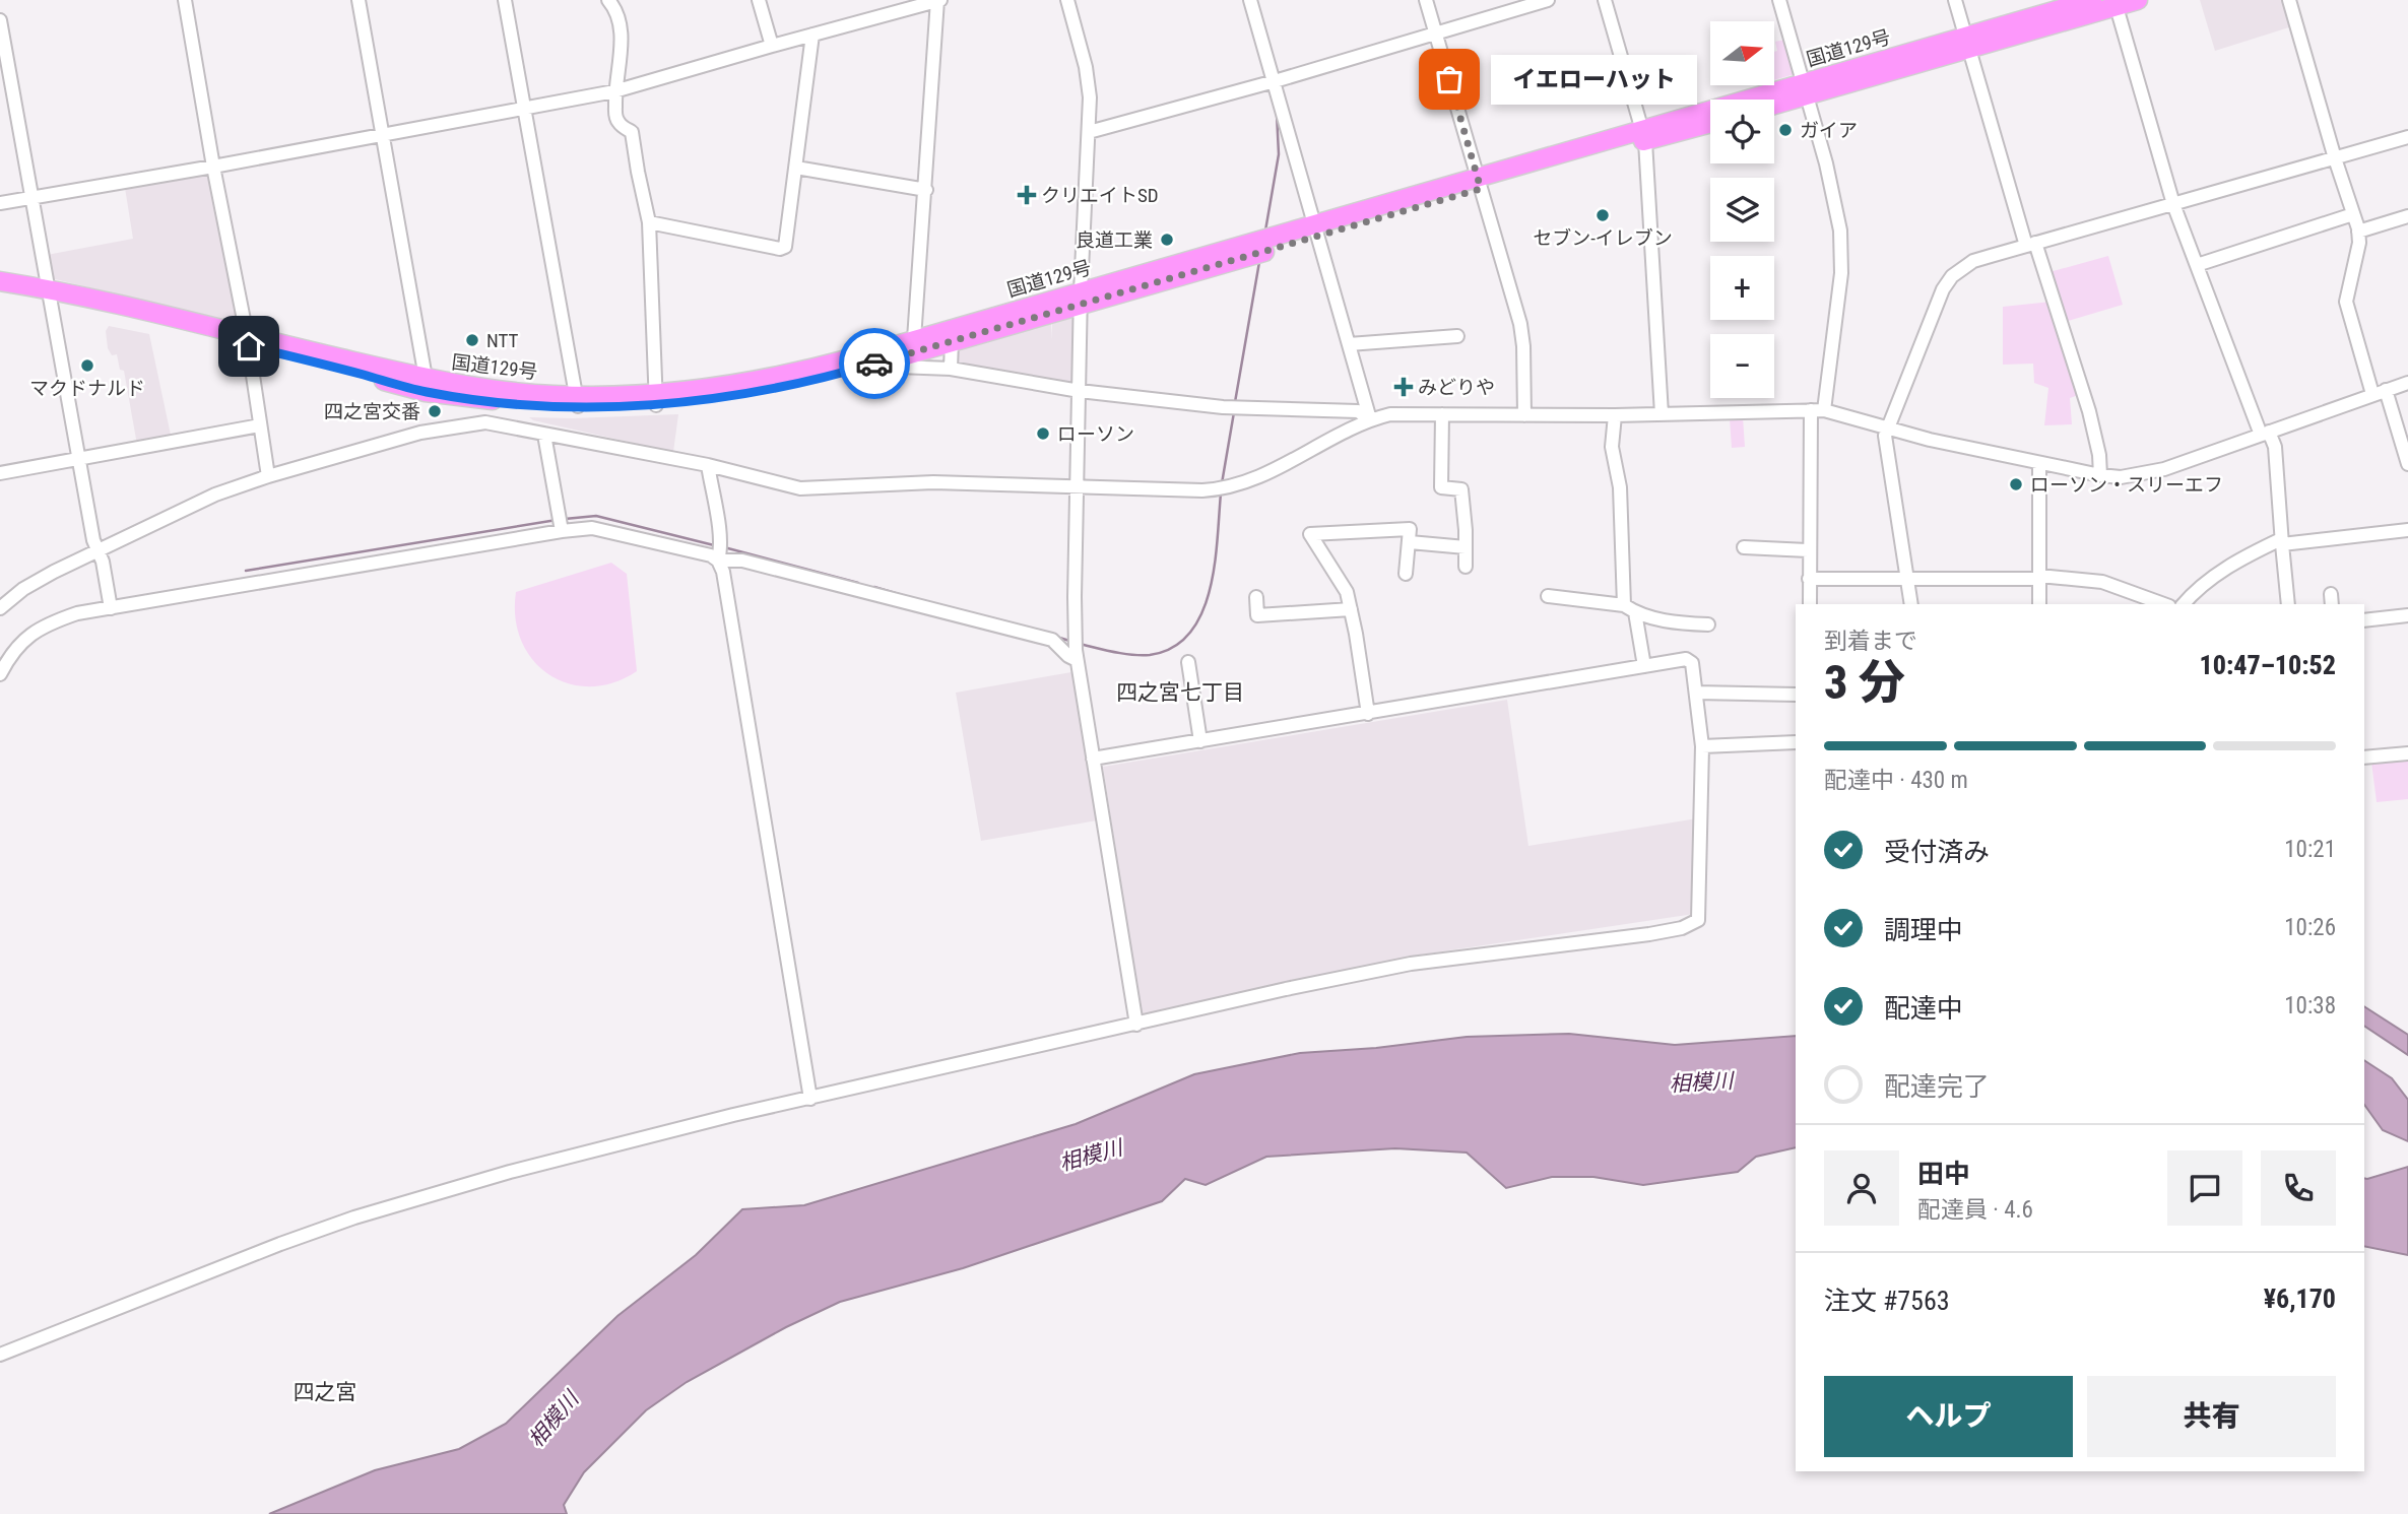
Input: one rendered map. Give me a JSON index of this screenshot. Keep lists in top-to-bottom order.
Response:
{
  "streets": {
    "highway": ["国道129号"]
  },
  "districts": ["四之宮七丁目", "四之宮"],
  "water": ["相模川"],
  "places": {
    "other": [
      "イエローハット",
      "ガイア",
      "セブン-イレブン",
      "良道工業",
      "NTT",
      "マクドナルド",
      "四之宮交番",
      "ローソン",
      "ローソン・スリーエフ"
    ],
    "health": ["クリエイトSD", "みどりや"]
  },
  "north": "right",
  "page": {
    "map_buttons": ["+", "−"],
    "bubble": "イエローハット",
    "heading": ["3 分", "到着まで", "10:47–10:52"],
    "panel": [
      "田中",
      "配達員 · 4.6",
      "注文 #7563",
      "¥6,170"
    ],
    "bar": "配達中 · 430 m",
    "list": [
      ["受付済み", "10:21"],
      ["調理中", "10:26"],
      ["配達中", "10:38"],
      "配達完了"
    ],
    "buttons": ["ヘルプ", "共有"]
  }
}
